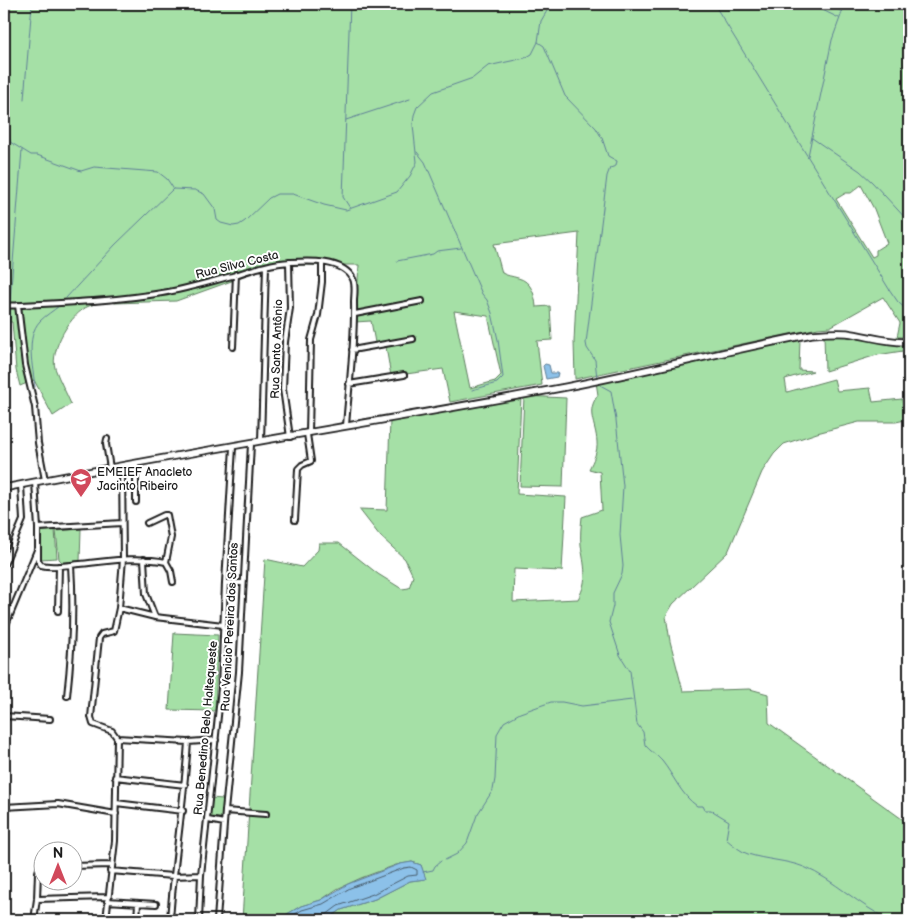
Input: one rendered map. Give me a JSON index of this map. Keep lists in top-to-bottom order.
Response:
{
  "streets": {
    "street": [
      "Rua Silva Costa",
      "Rua Santo Antônio",
      "Rua Venicio Pereira dos Santos",
      "Rua Benedino Belo Haltequeste"
    ]
  },
  "crossings": [
    ["Rua Silva Costa", "Rua Santo Antônio"]
  ],
  "places": {
    "school or university": ["EMEIEF Anacleto Jacinto Ribeiro"]
  },
  "north": "top"
}
